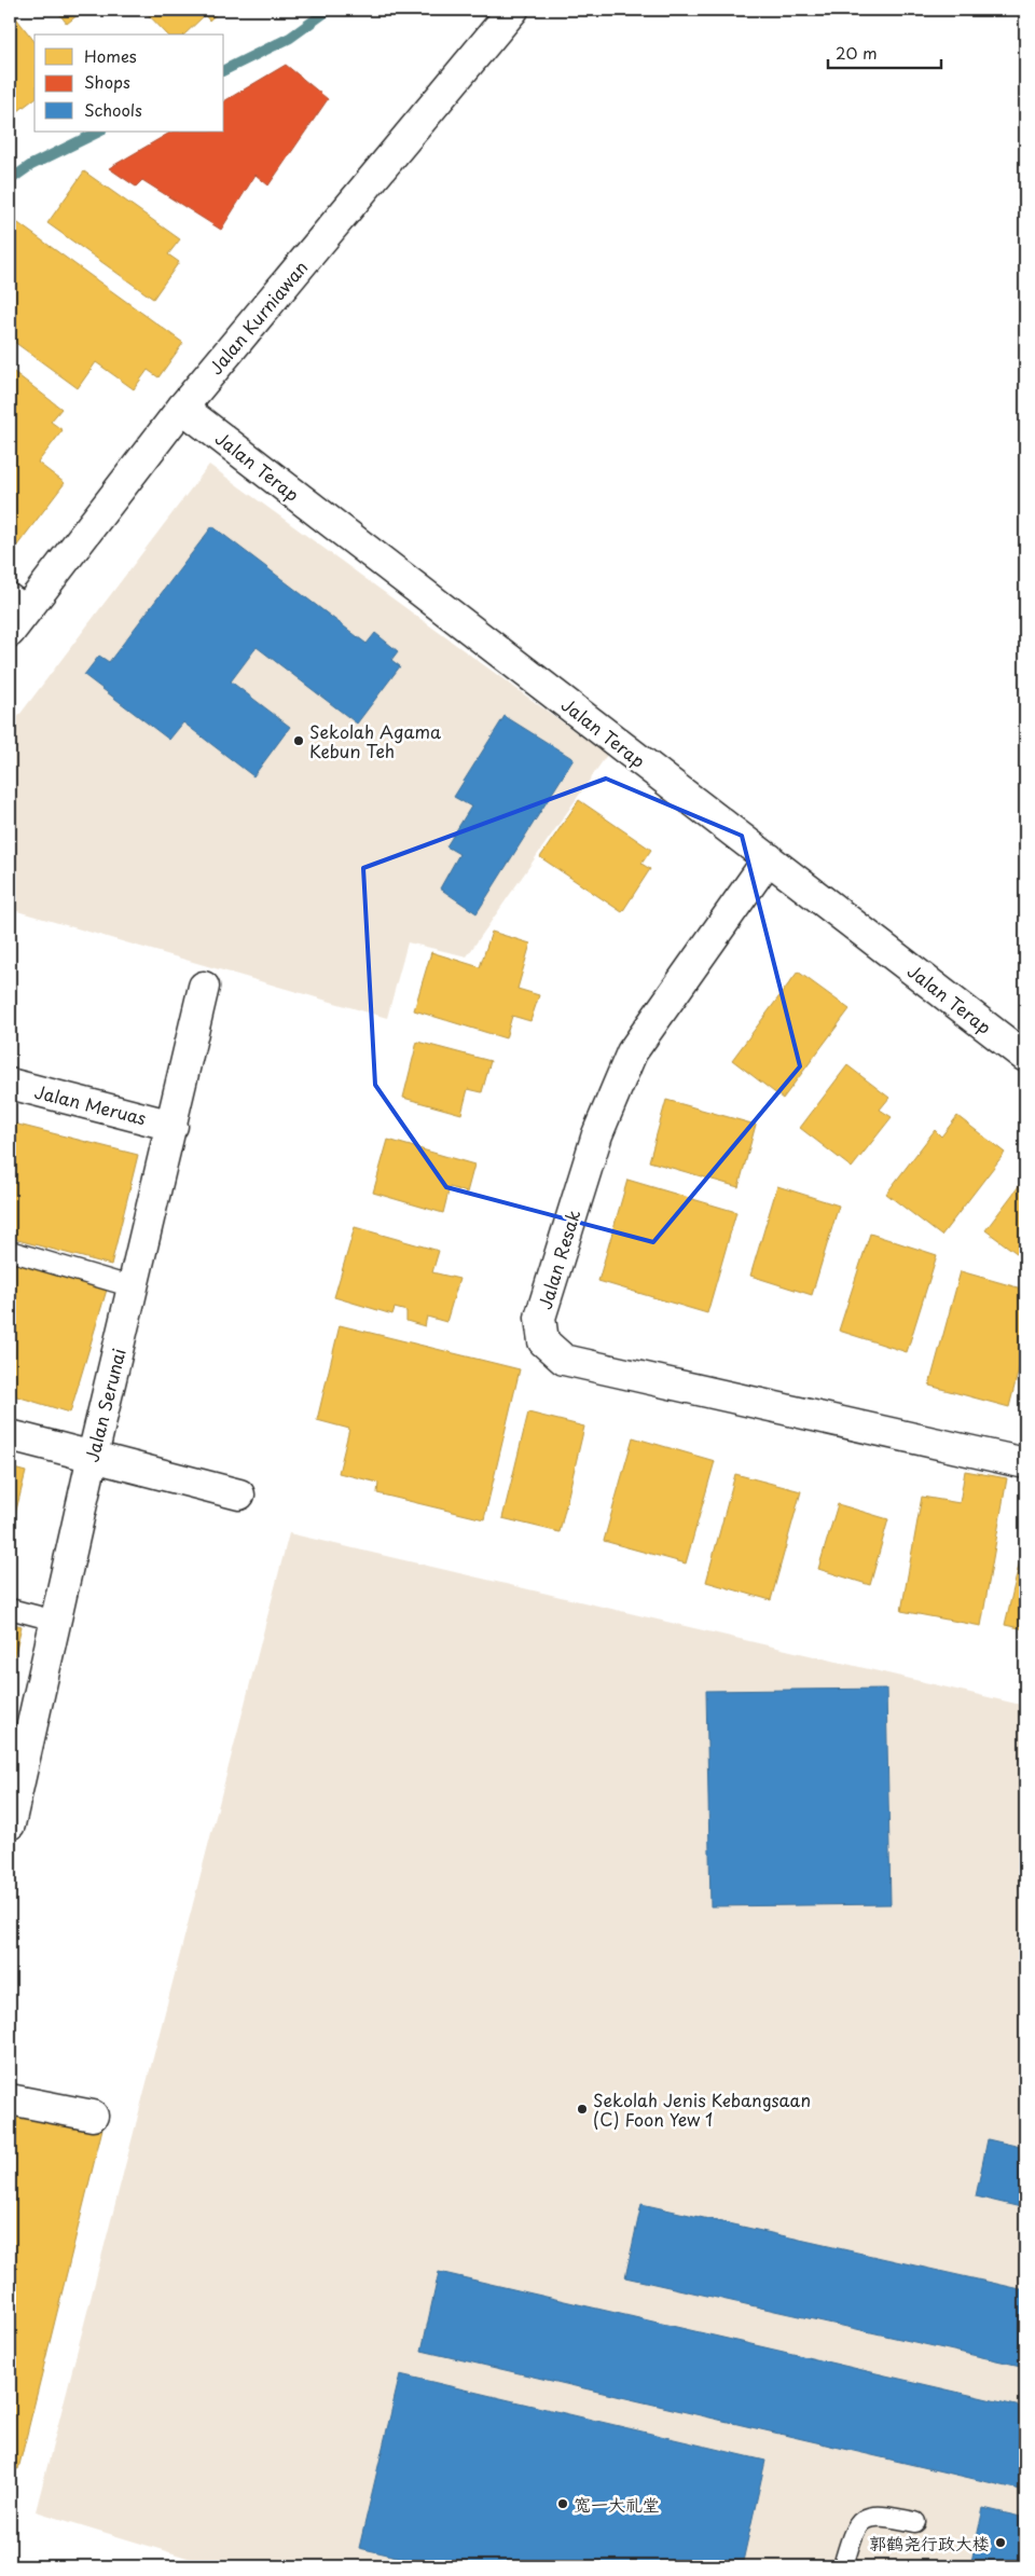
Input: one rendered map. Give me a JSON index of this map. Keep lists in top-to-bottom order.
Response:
{
  "streets": {
    "street": [
      "Jalan Kurniawan",
      "Jalan Terap",
      "Jalan Meruas",
      "Jalan Resak",
      "Jalan Serunai"
    ]
  },
  "crossings": [
    ["Jalan Kurniawan", "Jalan Terap"],
    ["Jalan Terap", "Jalan Resak"],
    ["Jalan Meruas", "Jalan Serunai"]
  ],
  "places": [
    "Sekolah Agama Kebun Teh",
    "Sekolah Jenis Kebangsaan (C) Foon Yew 1",
    "宽一大礼堂",
    "郭鹤尧行政大楼"
  ],
  "legend": ["Homes", "Shops", "Schools"],
  "scale_bar": "20 m"
}
